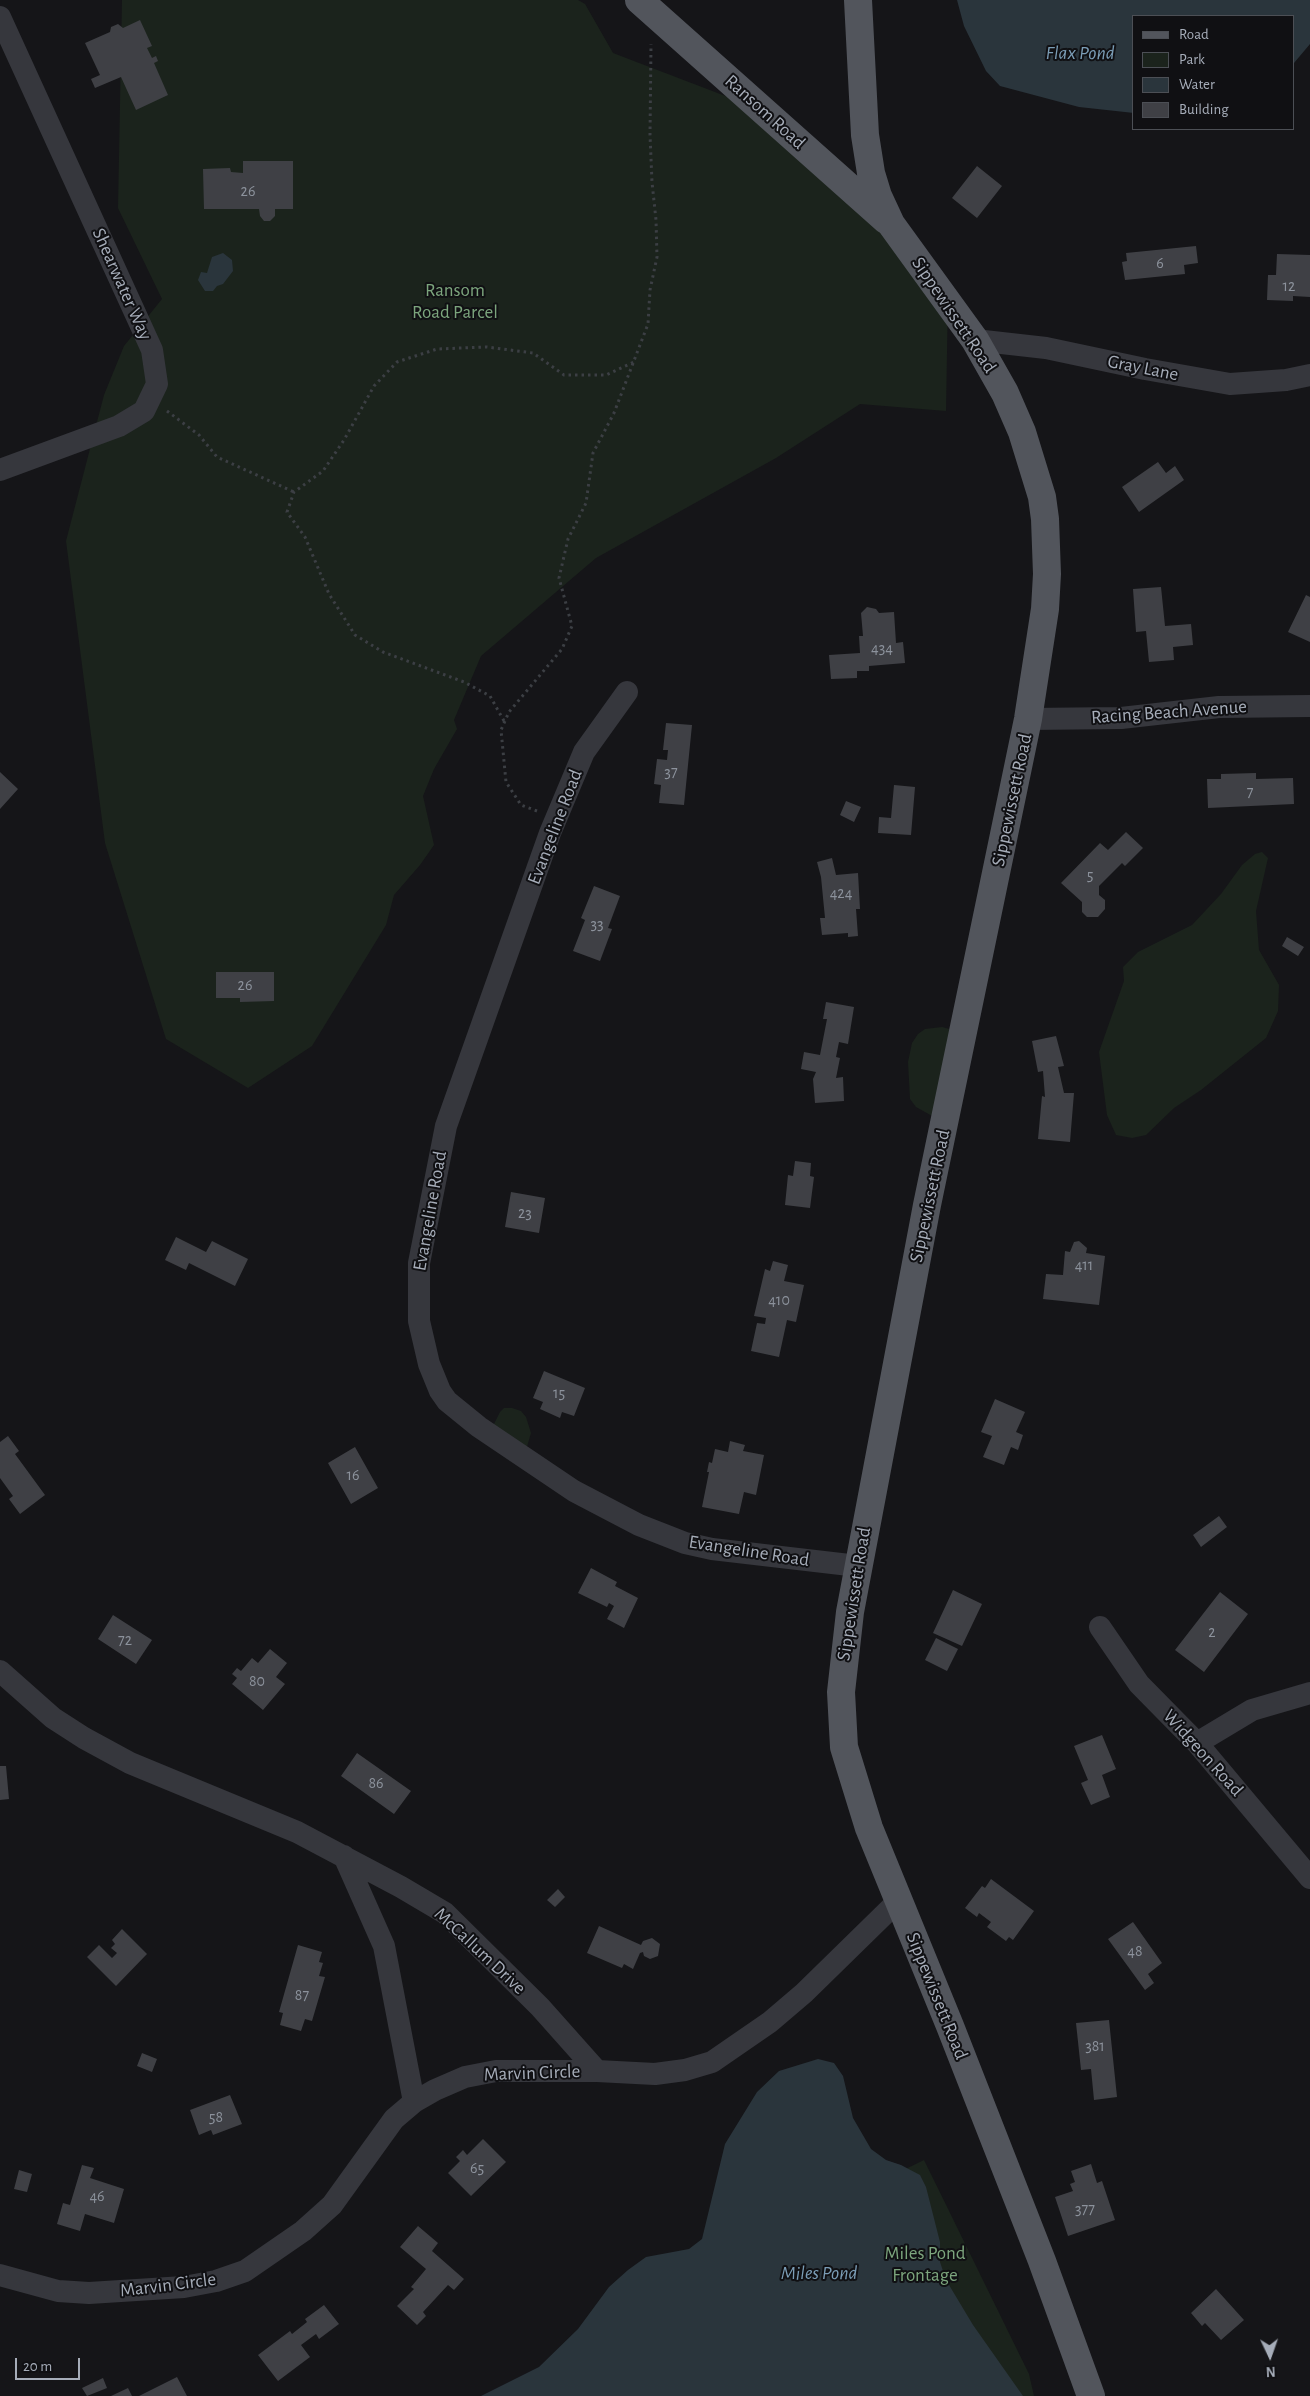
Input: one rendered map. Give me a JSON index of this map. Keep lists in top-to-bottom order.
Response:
{
  "streets": {
    "main road": ["Ransom Road", "Sippewissett Road"],
    "street": [
      "Shearwater Way",
      "Gray Lane",
      "Racing Beach Avenue",
      "Evangeline Road",
      "Widgeon Road",
      "McCallum Drive",
      "Marvin Circle"
    ]
  },
  "crossings": [
    ["Ransom Road", "Sippewissett Road"],
    ["Sippewissett Road", "Gray Lane"],
    ["Sippewissett Road", "Racing Beach Avenue"],
    ["Sippewissett Road", "Evangeline Road"],
    ["McCallum Drive", "Marvin Circle"]
  ],
  "water": ["Flax Pond", "Miles Pond"],
  "parks": ["Ransom Road Parcel", "Miles Pond Frontage"],
  "house_numbers": [
    "26",
    "6",
    "12",
    "434",
    "37",
    "7",
    "5",
    "424",
    "33",
    "26",
    "23",
    "411",
    "410",
    "15",
    "16",
    "2",
    "72",
    "80",
    "86",
    "48",
    "87",
    "381",
    "58",
    "65",
    "46",
    "377"
  ],
  "legend": [
    "Road",
    "Park",
    "Water",
    "Building"
  ],
  "scale_bar": "20 m",
  "north": "bottom"
}
